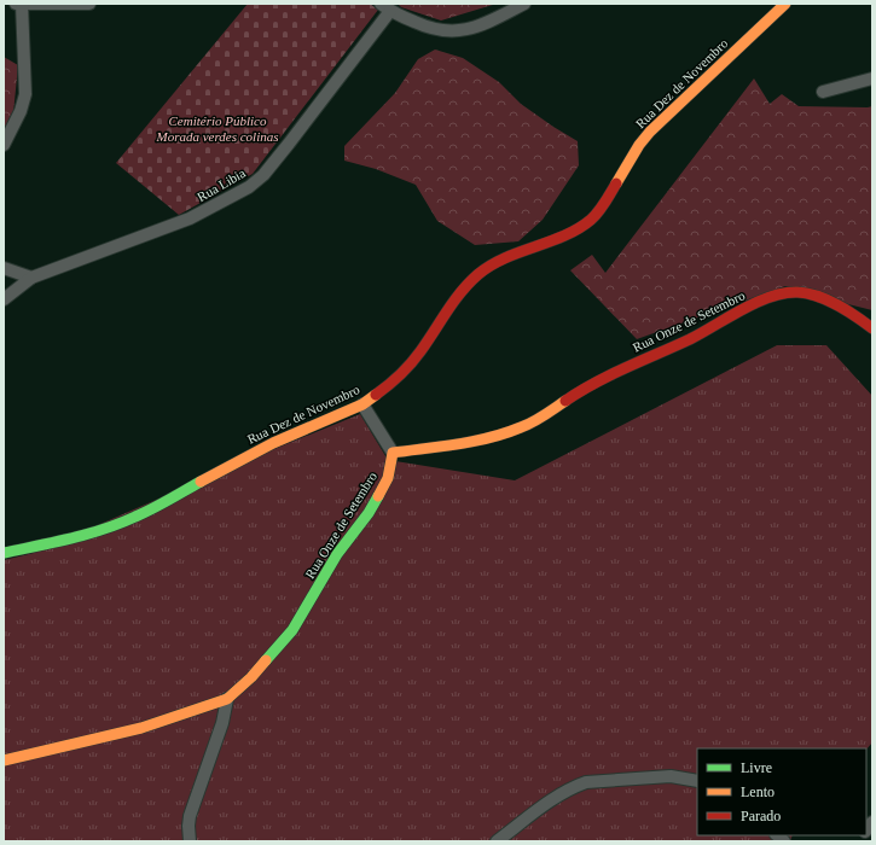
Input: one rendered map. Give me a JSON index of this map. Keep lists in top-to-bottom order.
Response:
{
  "streets": {
    "street": ["Rua Dez de Novembro", "Rua Libia", "Rua Onze de Setembro"]
  },
  "parks": ["Cemitério Público Morada verdes colinas"],
  "legend": ["Livre", "Lento", "Parado"]
}
